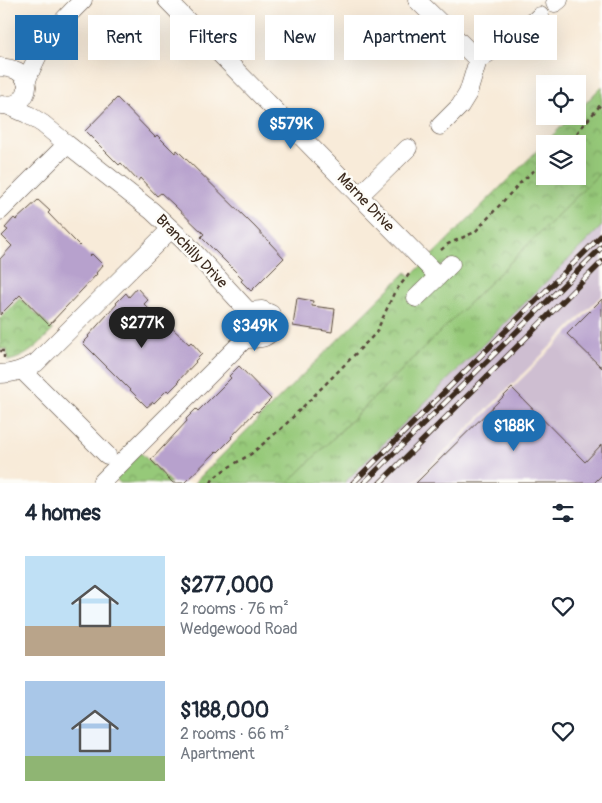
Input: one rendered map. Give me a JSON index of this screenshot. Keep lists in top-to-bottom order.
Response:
{
  "streets": {
    "street": ["Marne Drive", "Branchilly Drive"]
  },
  "page": {
    "chip": [
      "Buy",
      "Rent",
      "Filters",
      "New",
      "Apartment",
      "House"
    ],
    "price": [
      "$579K",
      "$277K",
      "$349K",
      "$188K"
    ],
    "heading": "4 homes",
    "list": [
      {
        "name": "$277,000",
        "note": "2 rooms · 76 m² · Wedgewood Road"
      },
      {
        "name": "$188,000",
        "note": "2 rooms · 66 m² · Apartment"
      }
    ]
  }
}
